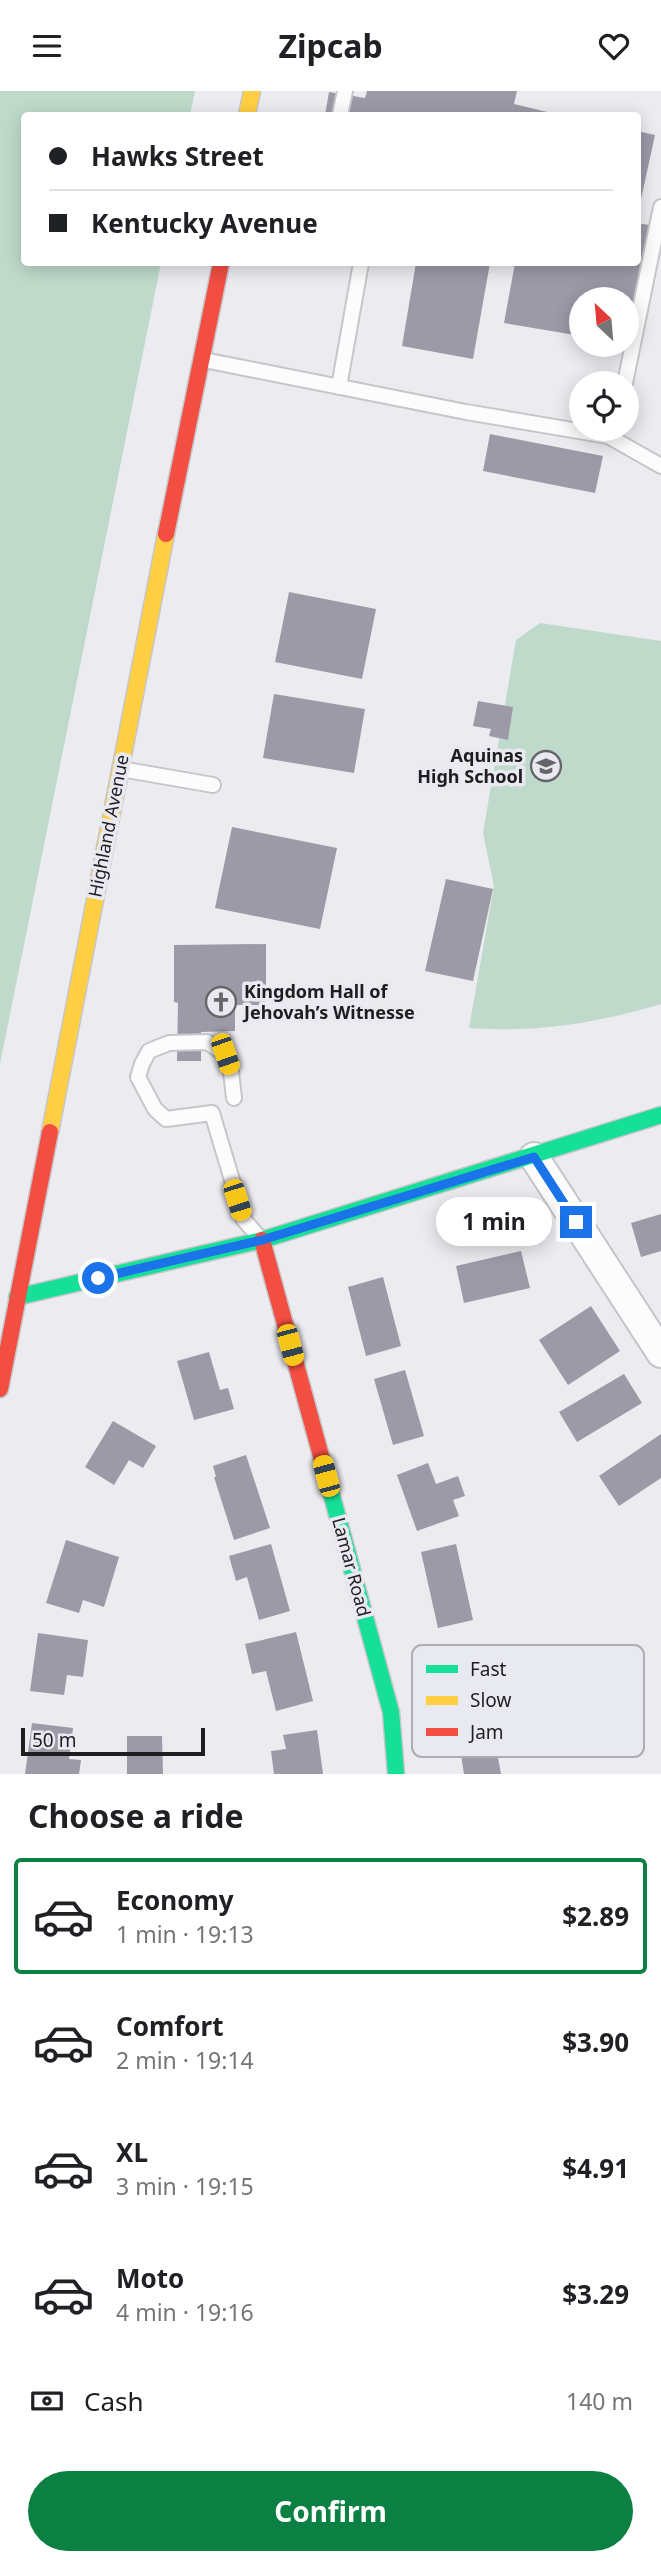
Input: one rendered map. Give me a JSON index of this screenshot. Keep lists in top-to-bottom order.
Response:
{
  "streets": {
    "street": ["Highland Avenue", "Lamar Road"]
  },
  "places": {
    "school or university": ["Aquinas High School"],
    "church": ["Kingdom Hall of Jehovah’s Witnesse"]
  },
  "legend": ["Fast", "Slow", "Jam"],
  "scale_bar": "50 m",
  "north": "top left",
  "page": {
    "header": "Zipcab",
    "banner": ["Hawks Street", "Kentucky Avenue"],
    "bubble": "1 min",
    "scale": "50 m",
    "heading": "Choose a ride",
    "list": [
      {
        "name": "Economy",
        "note": "1 min · 19:13",
        "value": "$2.89"
      },
      {
        "name": "Comfort",
        "note": "2 min · 19:14",
        "value": "$3.90"
      },
      {
        "name": "XL",
        "note": "3 min · 19:15",
        "value": "$4.91"
      },
      {
        "name": "Moto",
        "note": "4 min · 19:16",
        "value": "$3.29"
      }
    ],
    "pay": ["Cash", "140 m"],
    "buttons": "Confirm"
  }
}
